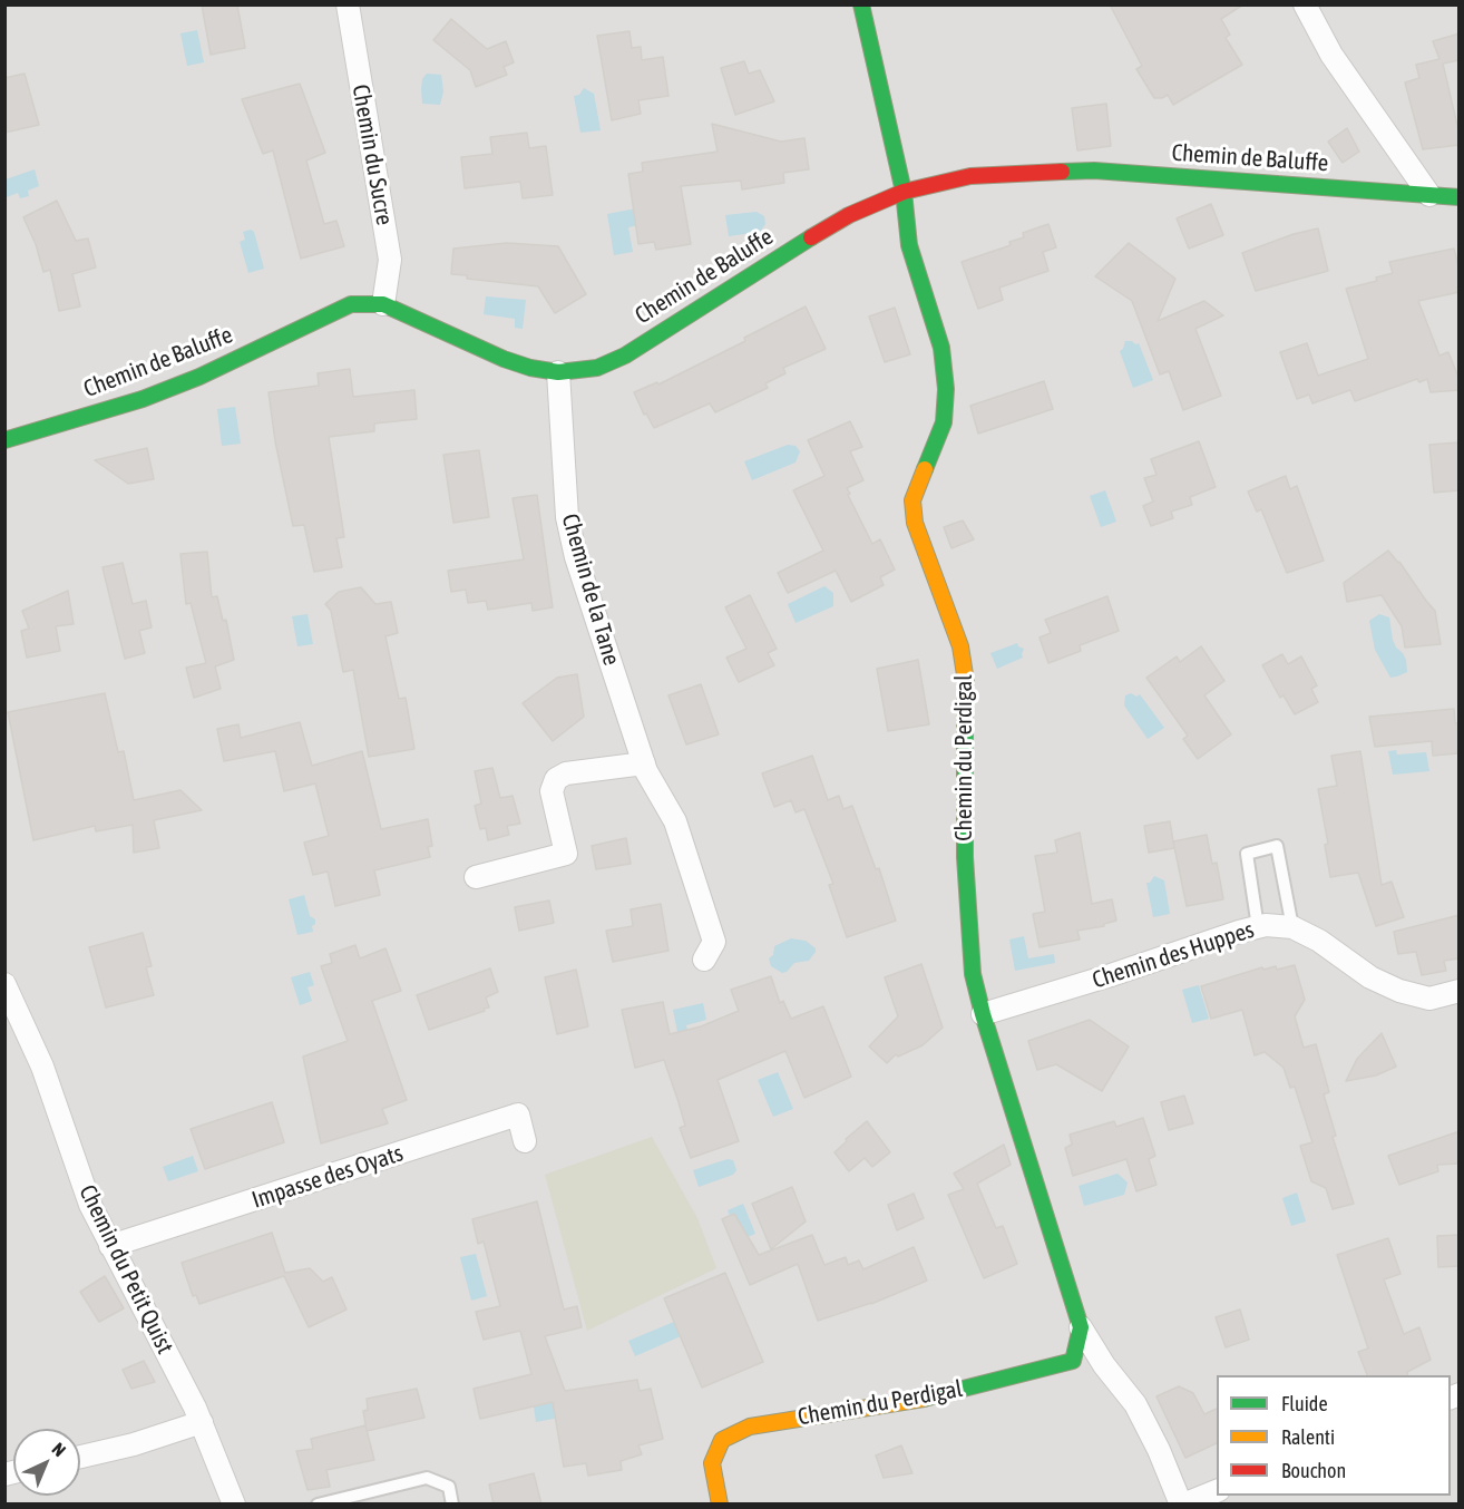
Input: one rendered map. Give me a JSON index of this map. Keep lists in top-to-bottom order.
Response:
{
  "streets": {
    "street": [
      "Chemin du Sucre",
      "Chemin de Baluffe",
      "Chemin de la Tane",
      "Chemin du Perdigal",
      "Chemin des Huppes",
      "Impasse des Oyats",
      "Chemin du Petit Quist"
    ]
  },
  "crossings": [
    ["Chemin du Sucre", "Chemin de Baluffe"],
    ["Chemin de Baluffe", "Chemin de la Tane"],
    ["Chemin de Baluffe", "Chemin du Perdigal"],
    ["Chemin du Perdigal", "Chemin des Huppes"],
    ["Impasse des Oyats", "Chemin du Petit Quist"]
  ],
  "legend": ["Fluide", "Ralenti", "Bouchon"],
  "north": "top right"
}
